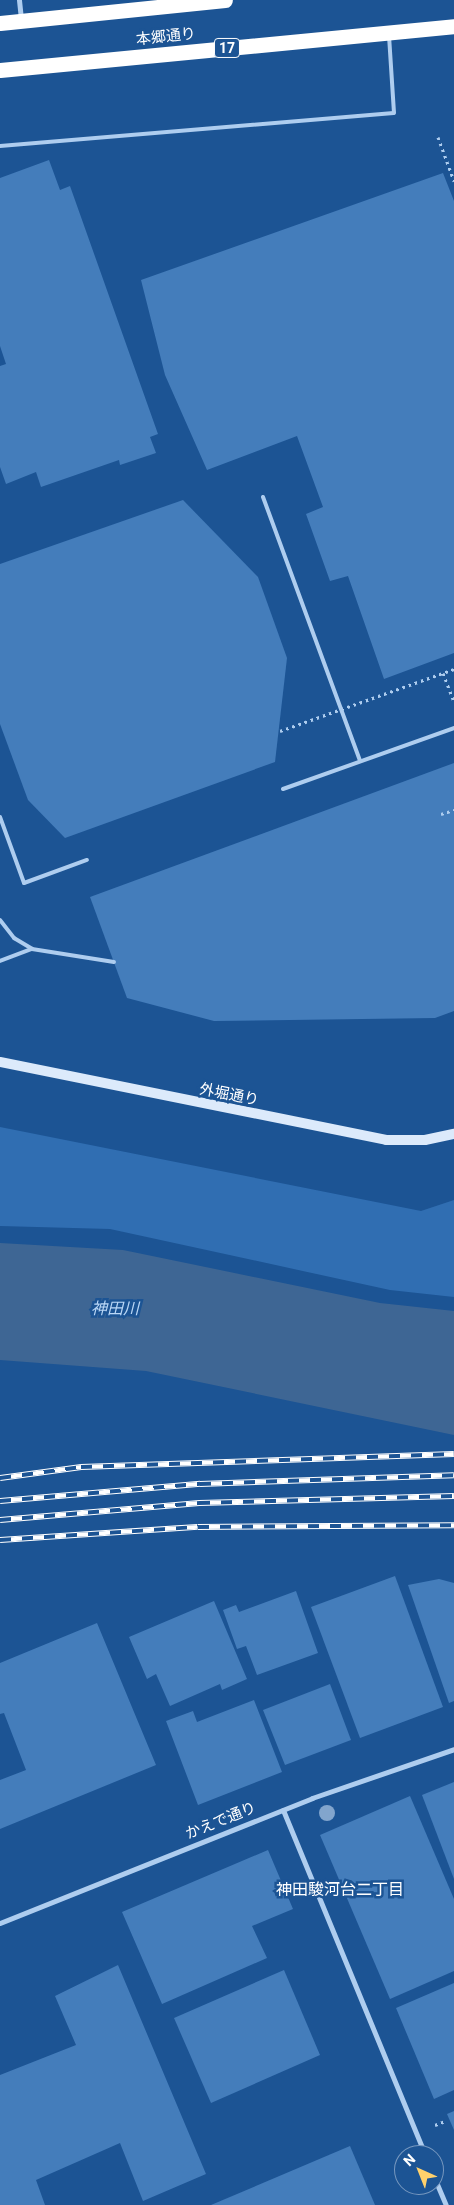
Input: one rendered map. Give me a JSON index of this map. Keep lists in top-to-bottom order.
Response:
{
  "streets": {
    "highway": ["本郷通り", "17"],
    "main road": ["外堀通り"],
    "street": ["かえで通り"]
  },
  "districts": ["神田駿河台二丁目"],
  "water": ["神田川"],
  "north": "top left"
}
